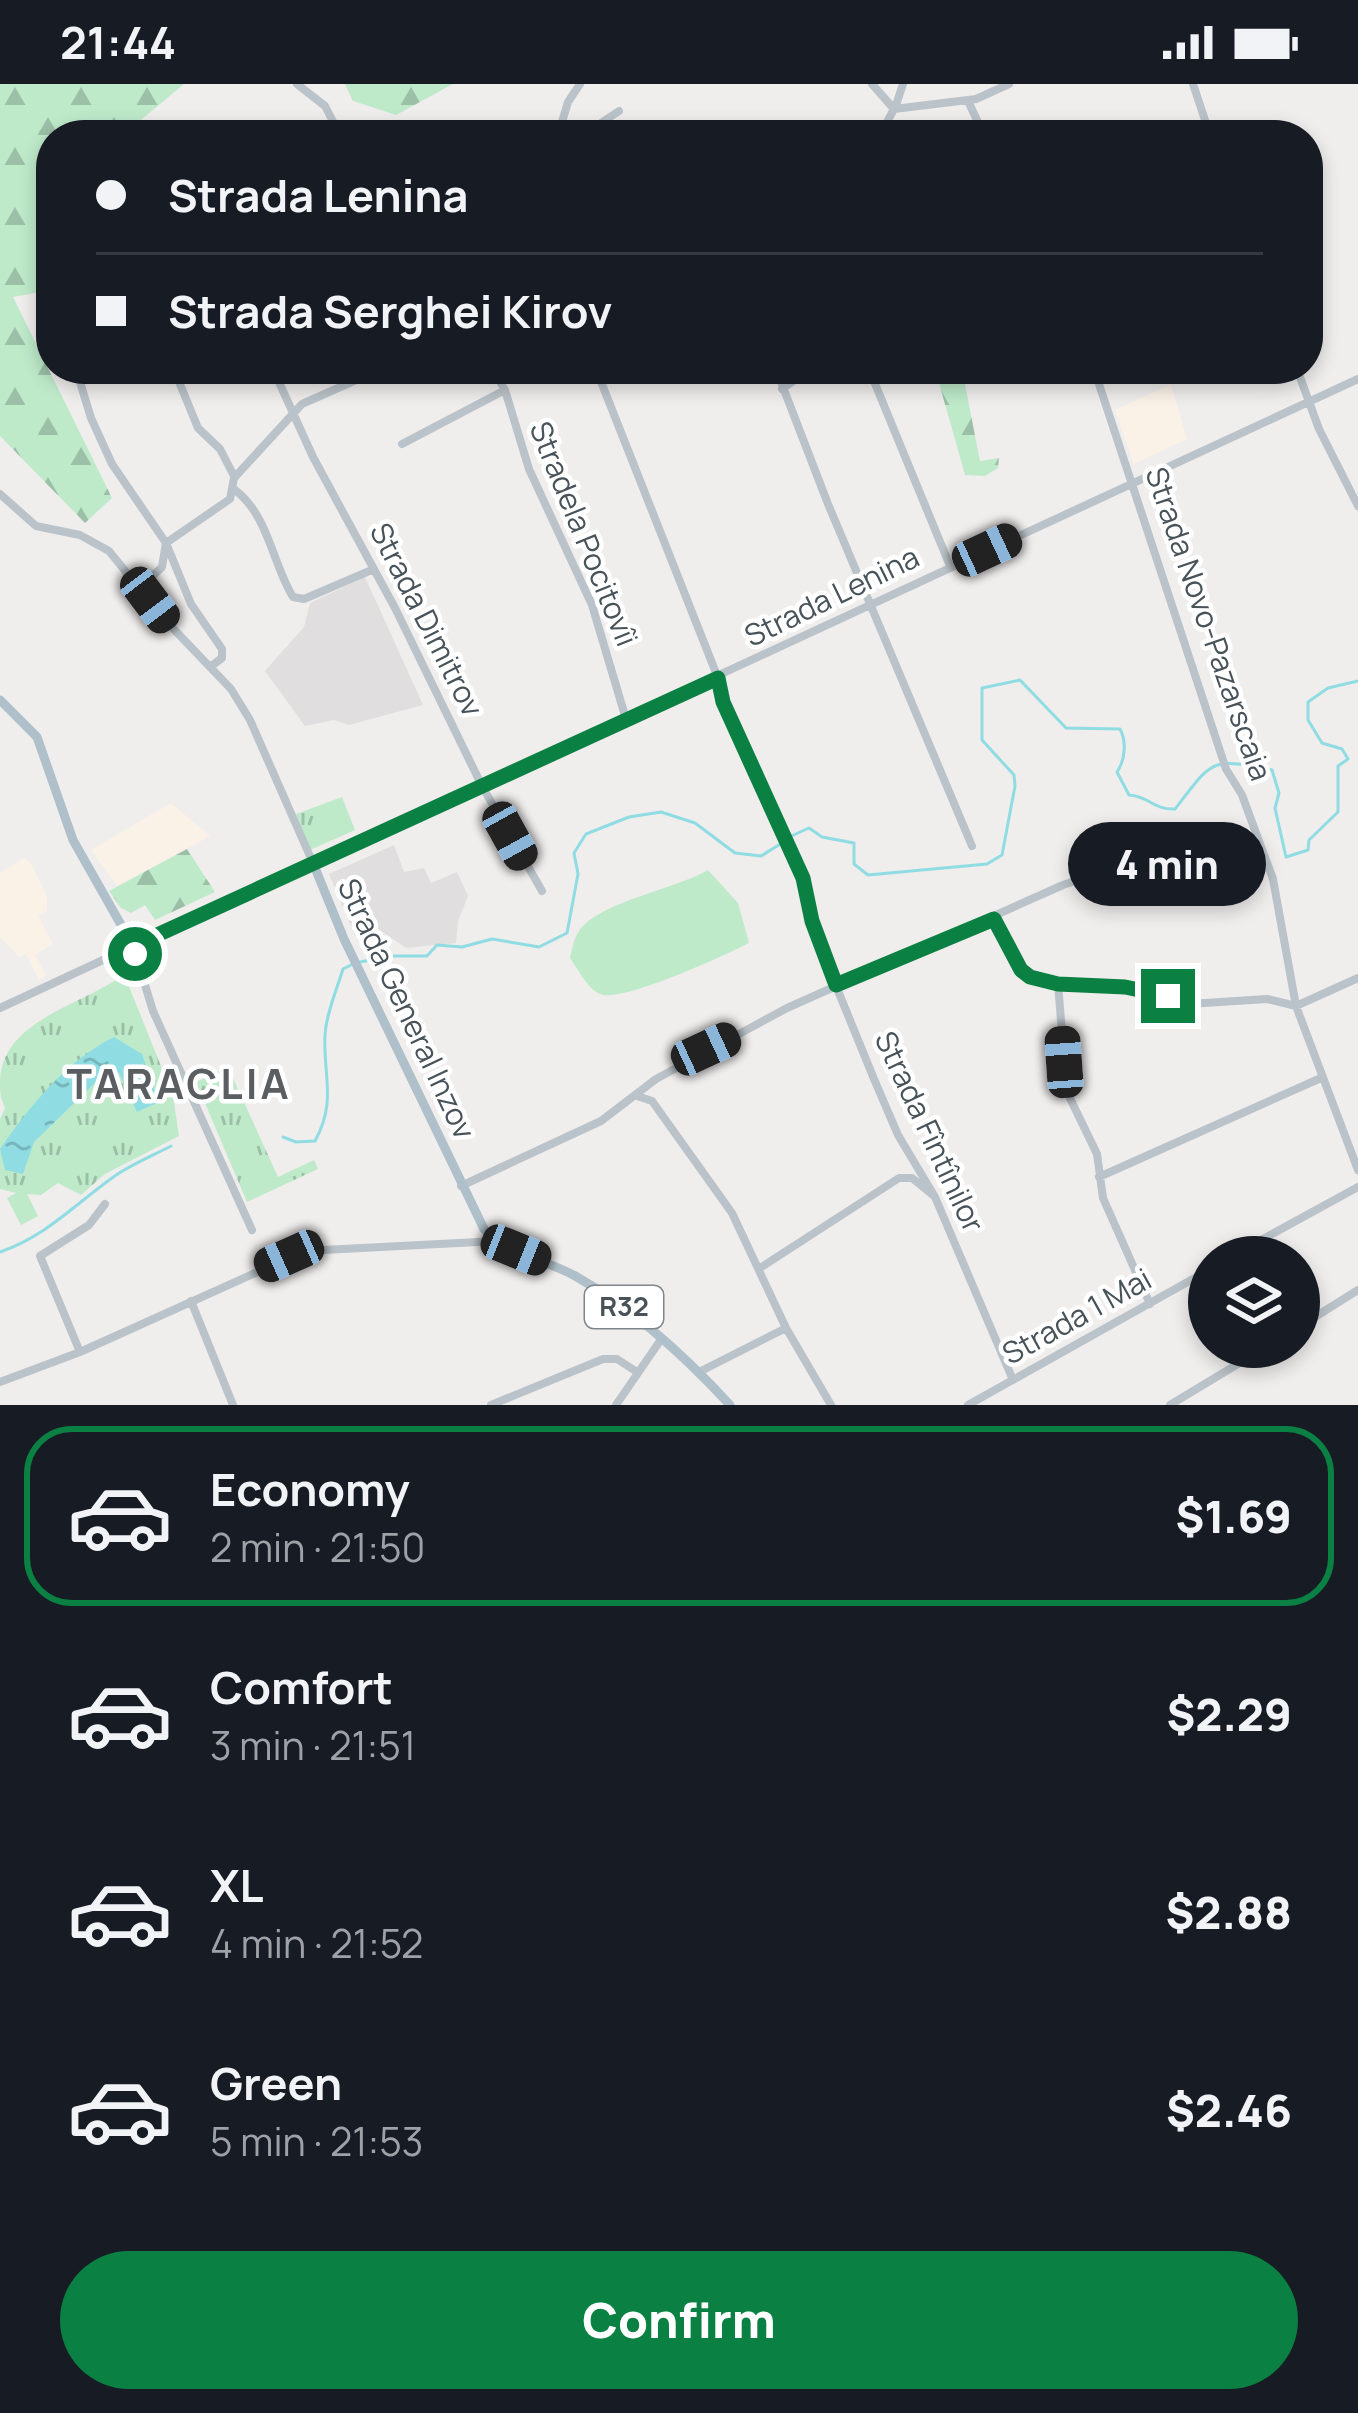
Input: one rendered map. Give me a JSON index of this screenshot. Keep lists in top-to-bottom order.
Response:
{
  "streets": {
    "main road": ["Strada Lenina", "Strada General Inzov", "R32"],
    "street": [
      "Stradela Pocitovîi",
      "Strada Dimitrov",
      "Strada Novo-Pazarscaia",
      "Strada Fîntînilor",
      "Strada 1 Mai"
    ]
  },
  "crossings": [
    ["Stradela Pocitovîi", "Strada Lenina"],
    ["Strada Lenina", "Strada Dimitrov"],
    ["Strada Lenina", "Strada Novo-Pazarscaia"],
    ["Strada Lenina", "Strada General Inzov"],
    ["Strada Lenina", "Strada Fîntînilor"],
    ["Strada General Inzov", "R32"],
    ["Strada Fîntînilor", "Strada 1 Mai"]
  ],
  "districts": ["TARACLIA"],
  "page": {
    "status": "21:44",
    "banner": ["Strada Lenina", "Strada Serghei Kirov"],
    "bubble": "4 min",
    "list": [
      {
        "name": "Economy",
        "note": "2 min · 21:50",
        "value": "$1.69"
      },
      {
        "name": "Comfort",
        "note": "3 min · 21:51",
        "value": "$2.29"
      },
      {
        "name": "XL",
        "note": "4 min · 21:52",
        "value": "$2.88"
      },
      {
        "name": "Green",
        "note": "5 min · 21:53",
        "value": "$2.46"
      }
    ],
    "buttons": "Confirm"
  }
}
